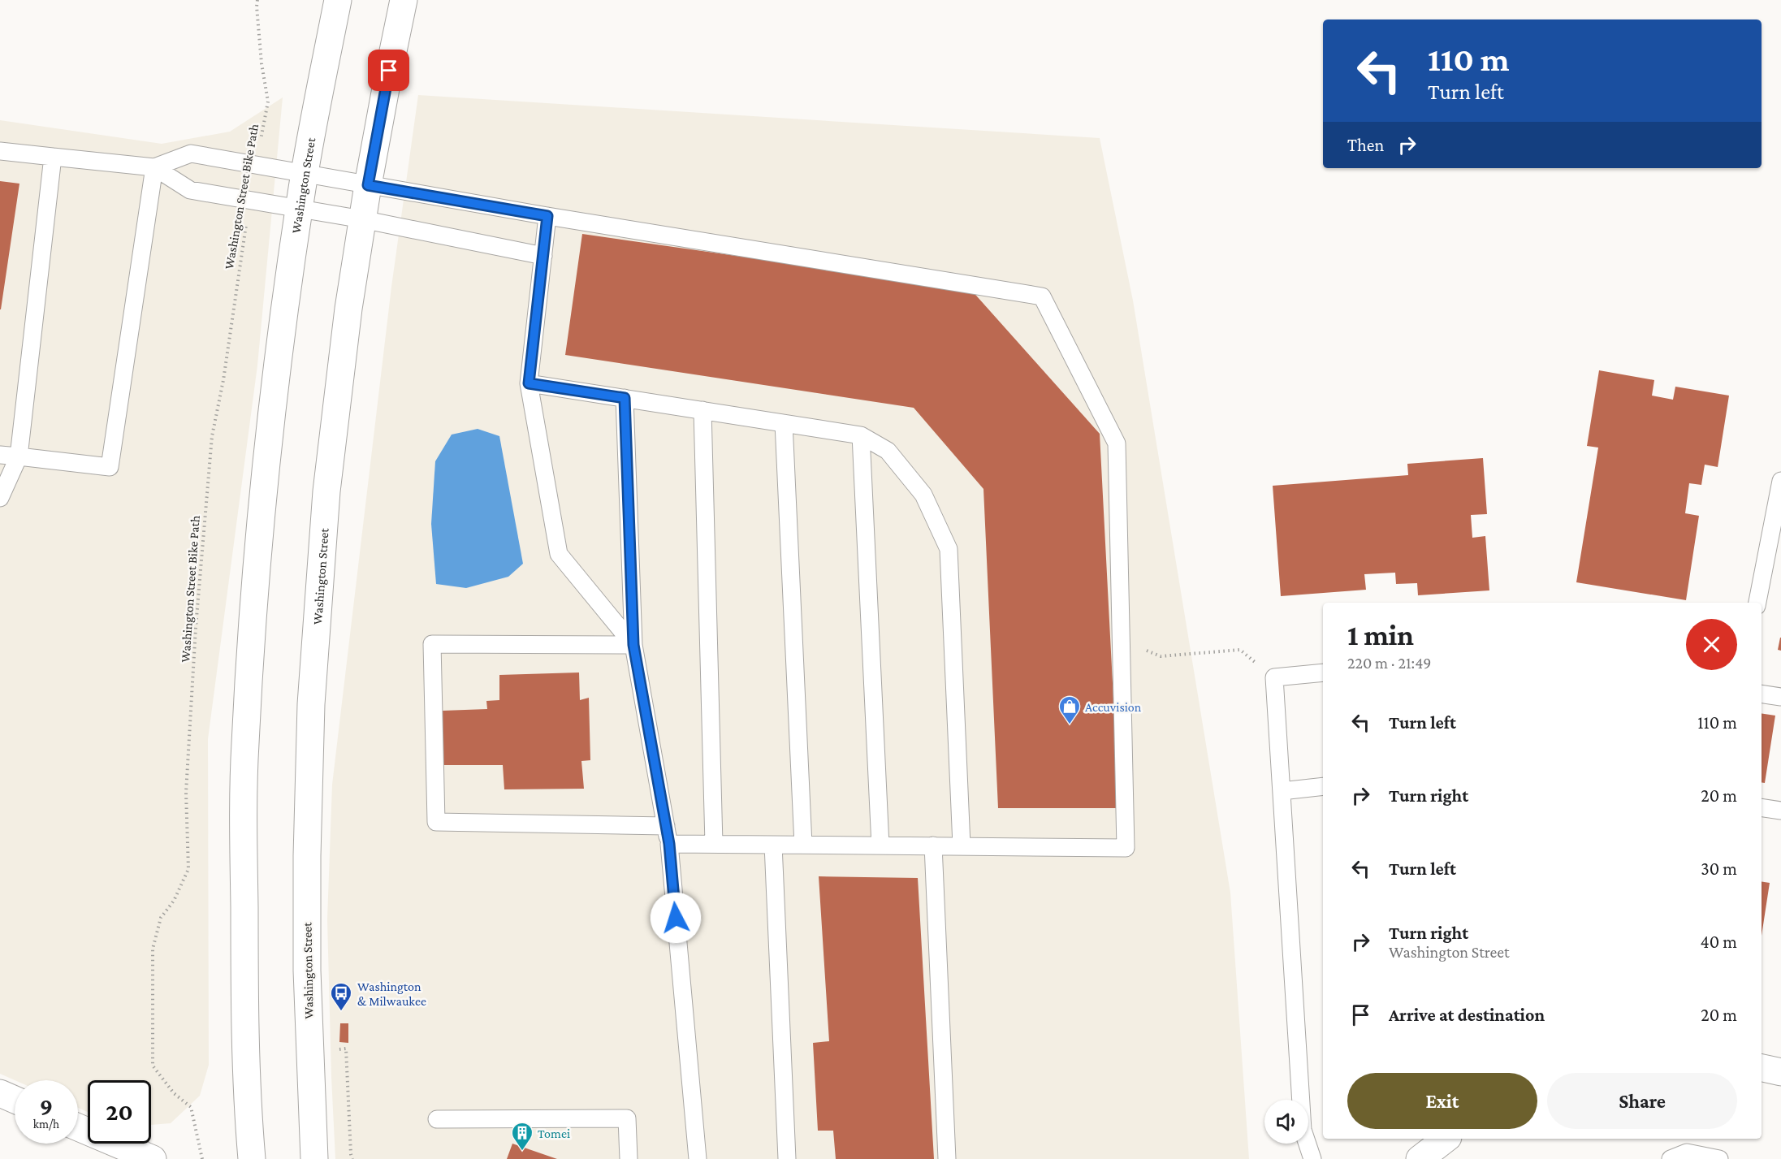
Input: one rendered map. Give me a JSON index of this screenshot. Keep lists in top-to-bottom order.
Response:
{
  "streets": {
    "main road": ["Washington Street"],
    "path": ["Washington Street Bike Path"]
  },
  "places": {
    "shop": ["Accuvision"],
    "bus stop": ["Washington & Milwaukee"],
    "building": ["Tomei"]
  },
  "page": {
    "turn": ["110 m", "Turn left"],
    "then": "Then",
    "heading": ["1 min", "220 m · 21:49"],
    "list": [
      {
        "name": "Turn left",
        "value": "110 m"
      },
      {
        "name": "Turn right",
        "value": "20 m"
      },
      {
        "name": "Turn left",
        "value": "30 m"
      },
      {
        "name": "Turn right",
        "note": "Washington Street",
        "value": "40 m"
      },
      {
        "name": "Arrive at destination",
        "value": "20 m"
      }
    ],
    "buttons": ["Exit", "Share"],
    "speed": "9 km/h",
    "limit": "20"
  }
}
